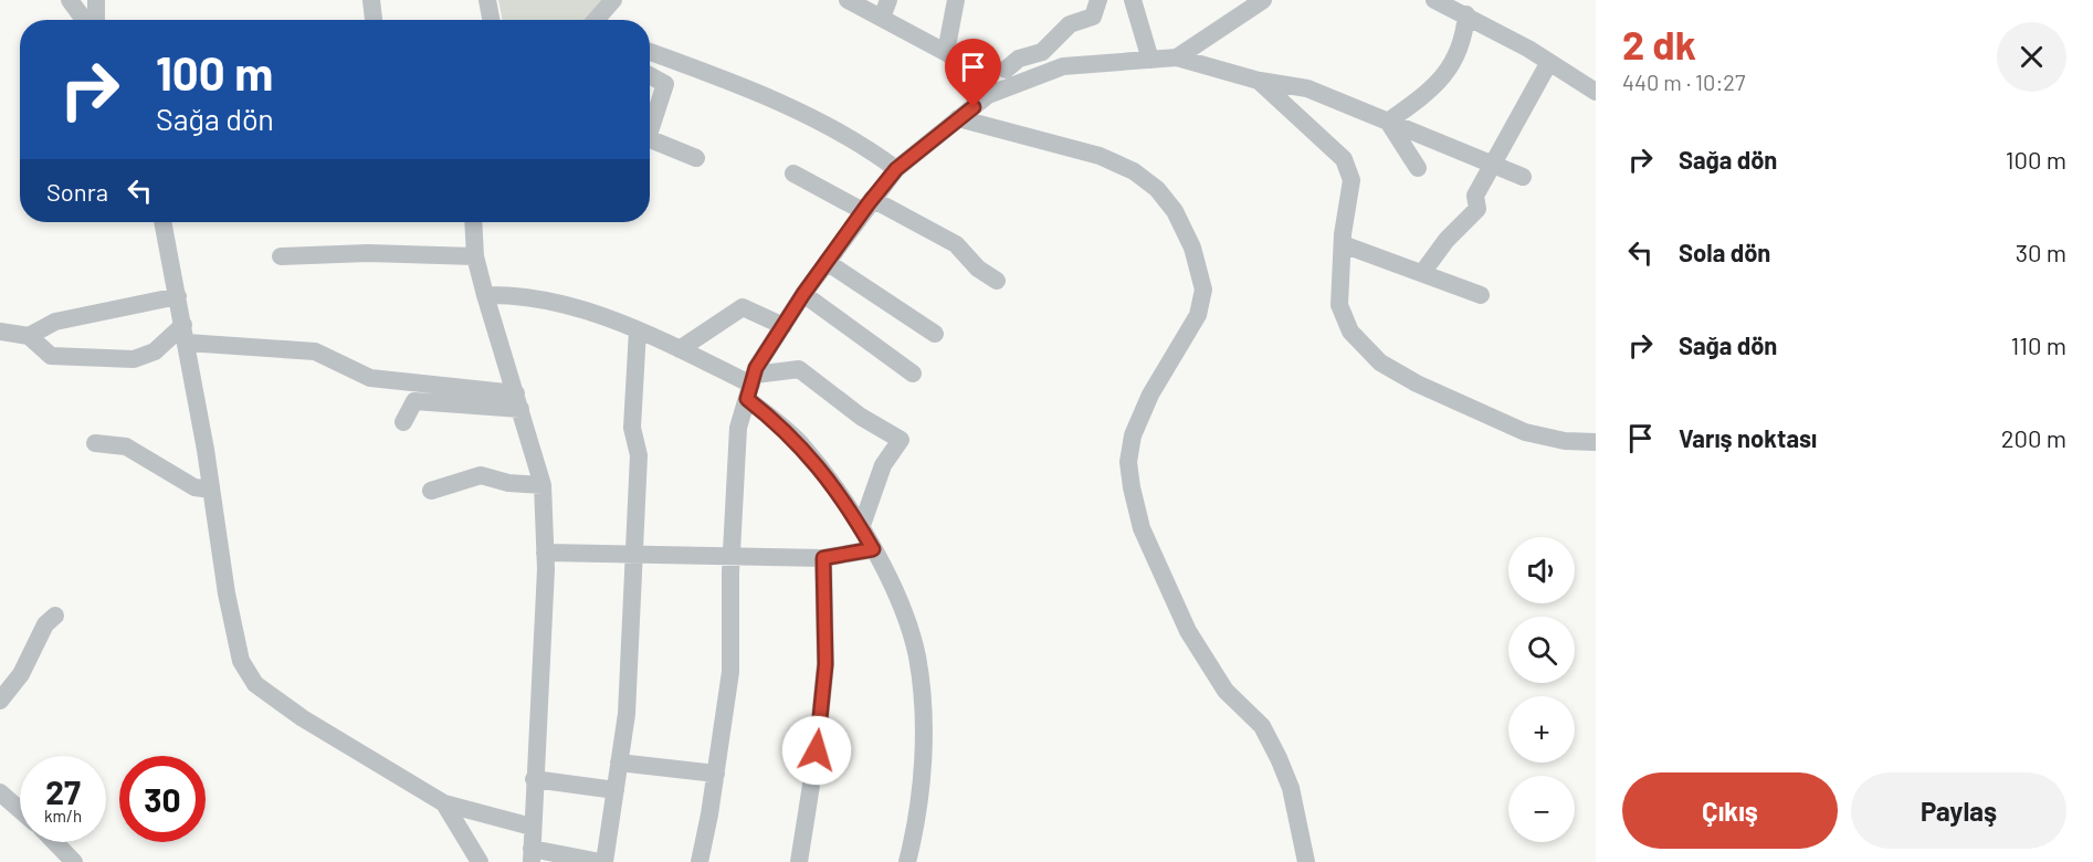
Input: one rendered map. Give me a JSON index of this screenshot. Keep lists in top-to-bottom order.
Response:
{
  "page": {
    "heading": ["2 dk", "440 m · 10:27"],
    "turn": ["100 m", "Sağa dön"],
    "list": [
      {
        "name": "Sağa dön",
        "value": "100 m"
      },
      {
        "name": "Sola dön",
        "value": "30 m"
      },
      {
        "name": "Sağa dön",
        "value": "110 m"
      },
      {
        "name": "Varış noktası",
        "value": "200 m"
      }
    ],
    "then": "Sonra",
    "map_buttons": ["+", "−"],
    "speed": "27 km/h",
    "limit": "30",
    "buttons": ["Çıkış", "Paylaş"]
  }
}
